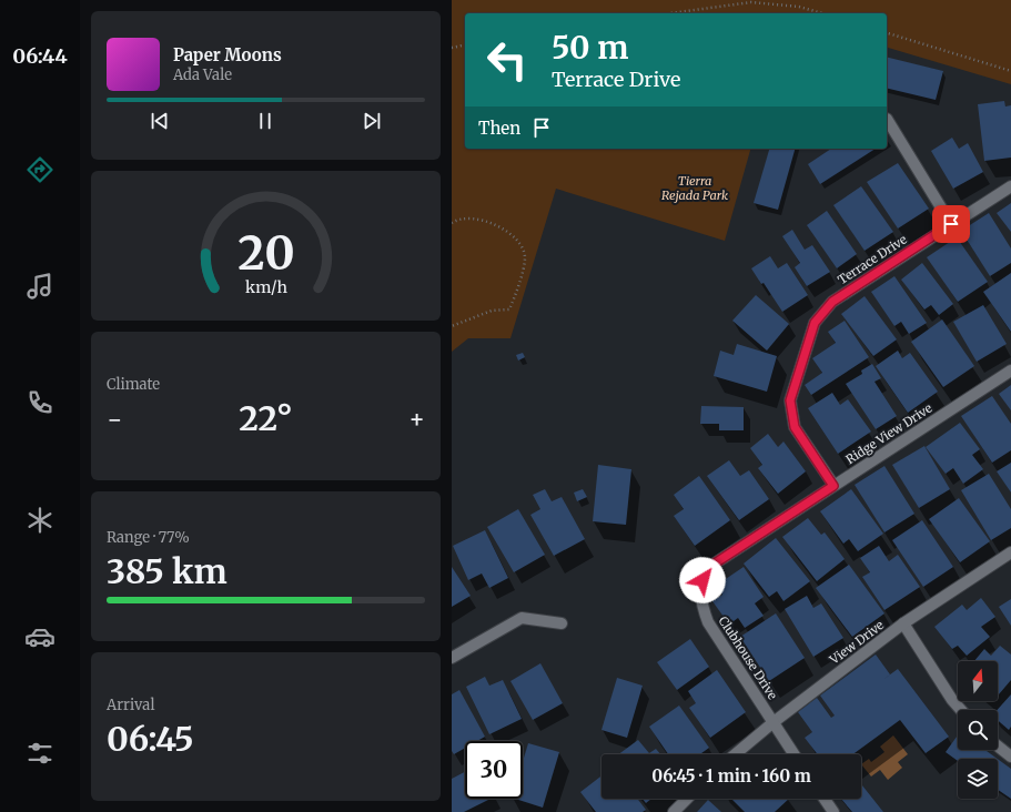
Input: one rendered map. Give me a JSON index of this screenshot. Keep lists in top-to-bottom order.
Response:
{
  "streets": {
    "street": [
      "Terrace Drive",
      "Ridge View Drive",
      "View Drive",
      "Clubhouse Drive"
    ]
  },
  "crossings": [
    ["Terrace Drive", "Ridge View Drive"],
    ["Ridge View Drive", "Clubhouse Drive"],
    ["View Drive", "Clubhouse Drive"]
  ],
  "parks": ["Tierra Rejada Park"],
  "north": "top",
  "page": {
    "tabs": "06:44",
    "turn": ["50 m", "Terrace Drive"],
    "song": ["Paper Moons", "Ada Vale"],
    "then": "Then",
    "tile": [
      "Climate",
      ["Range · 77%", "385 km"],
      ["Arrival", "06:45"]
    ],
    "heat": ["−", "22°", "+"],
    "limit": "30",
    "trip": "06:45 · 1 min · 160 m",
    "gauge": ["20", "km/h"]
  }
}
